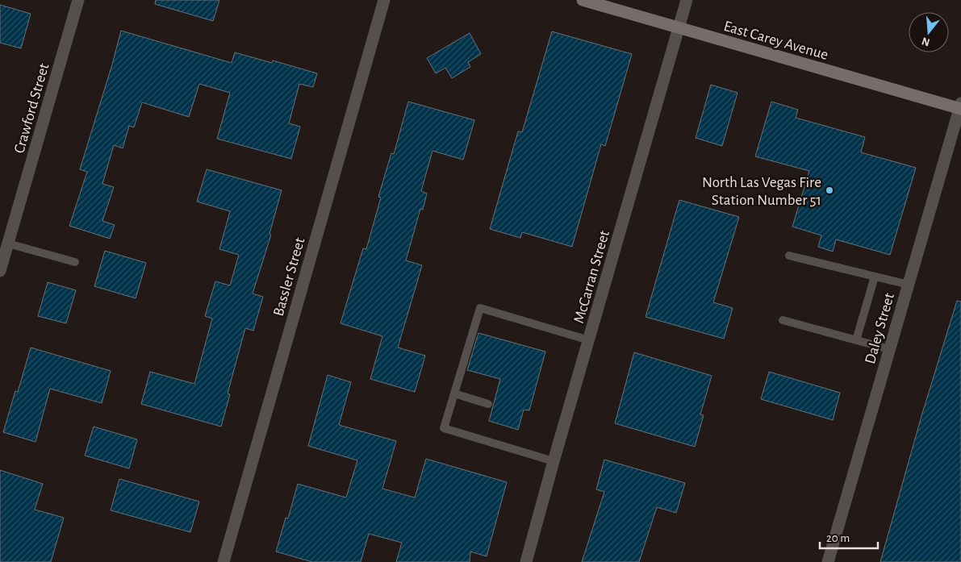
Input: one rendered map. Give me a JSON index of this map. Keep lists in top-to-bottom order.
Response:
{
  "streets": {
    "main road": ["East Carey Avenue"],
    "street": [
      "Crawford Street",
      "Bassler Street",
      "McCarran Street",
      "Daley Street"
    ]
  },
  "crossings": [
    ["East Carey Avenue", "McCarran Street"],
    ["East Carey Avenue", "Daley Street"]
  ],
  "places": ["North Las Vegas Fire Station Number 51"],
  "scale_bar": "20 m",
  "north": "bottom"
}
